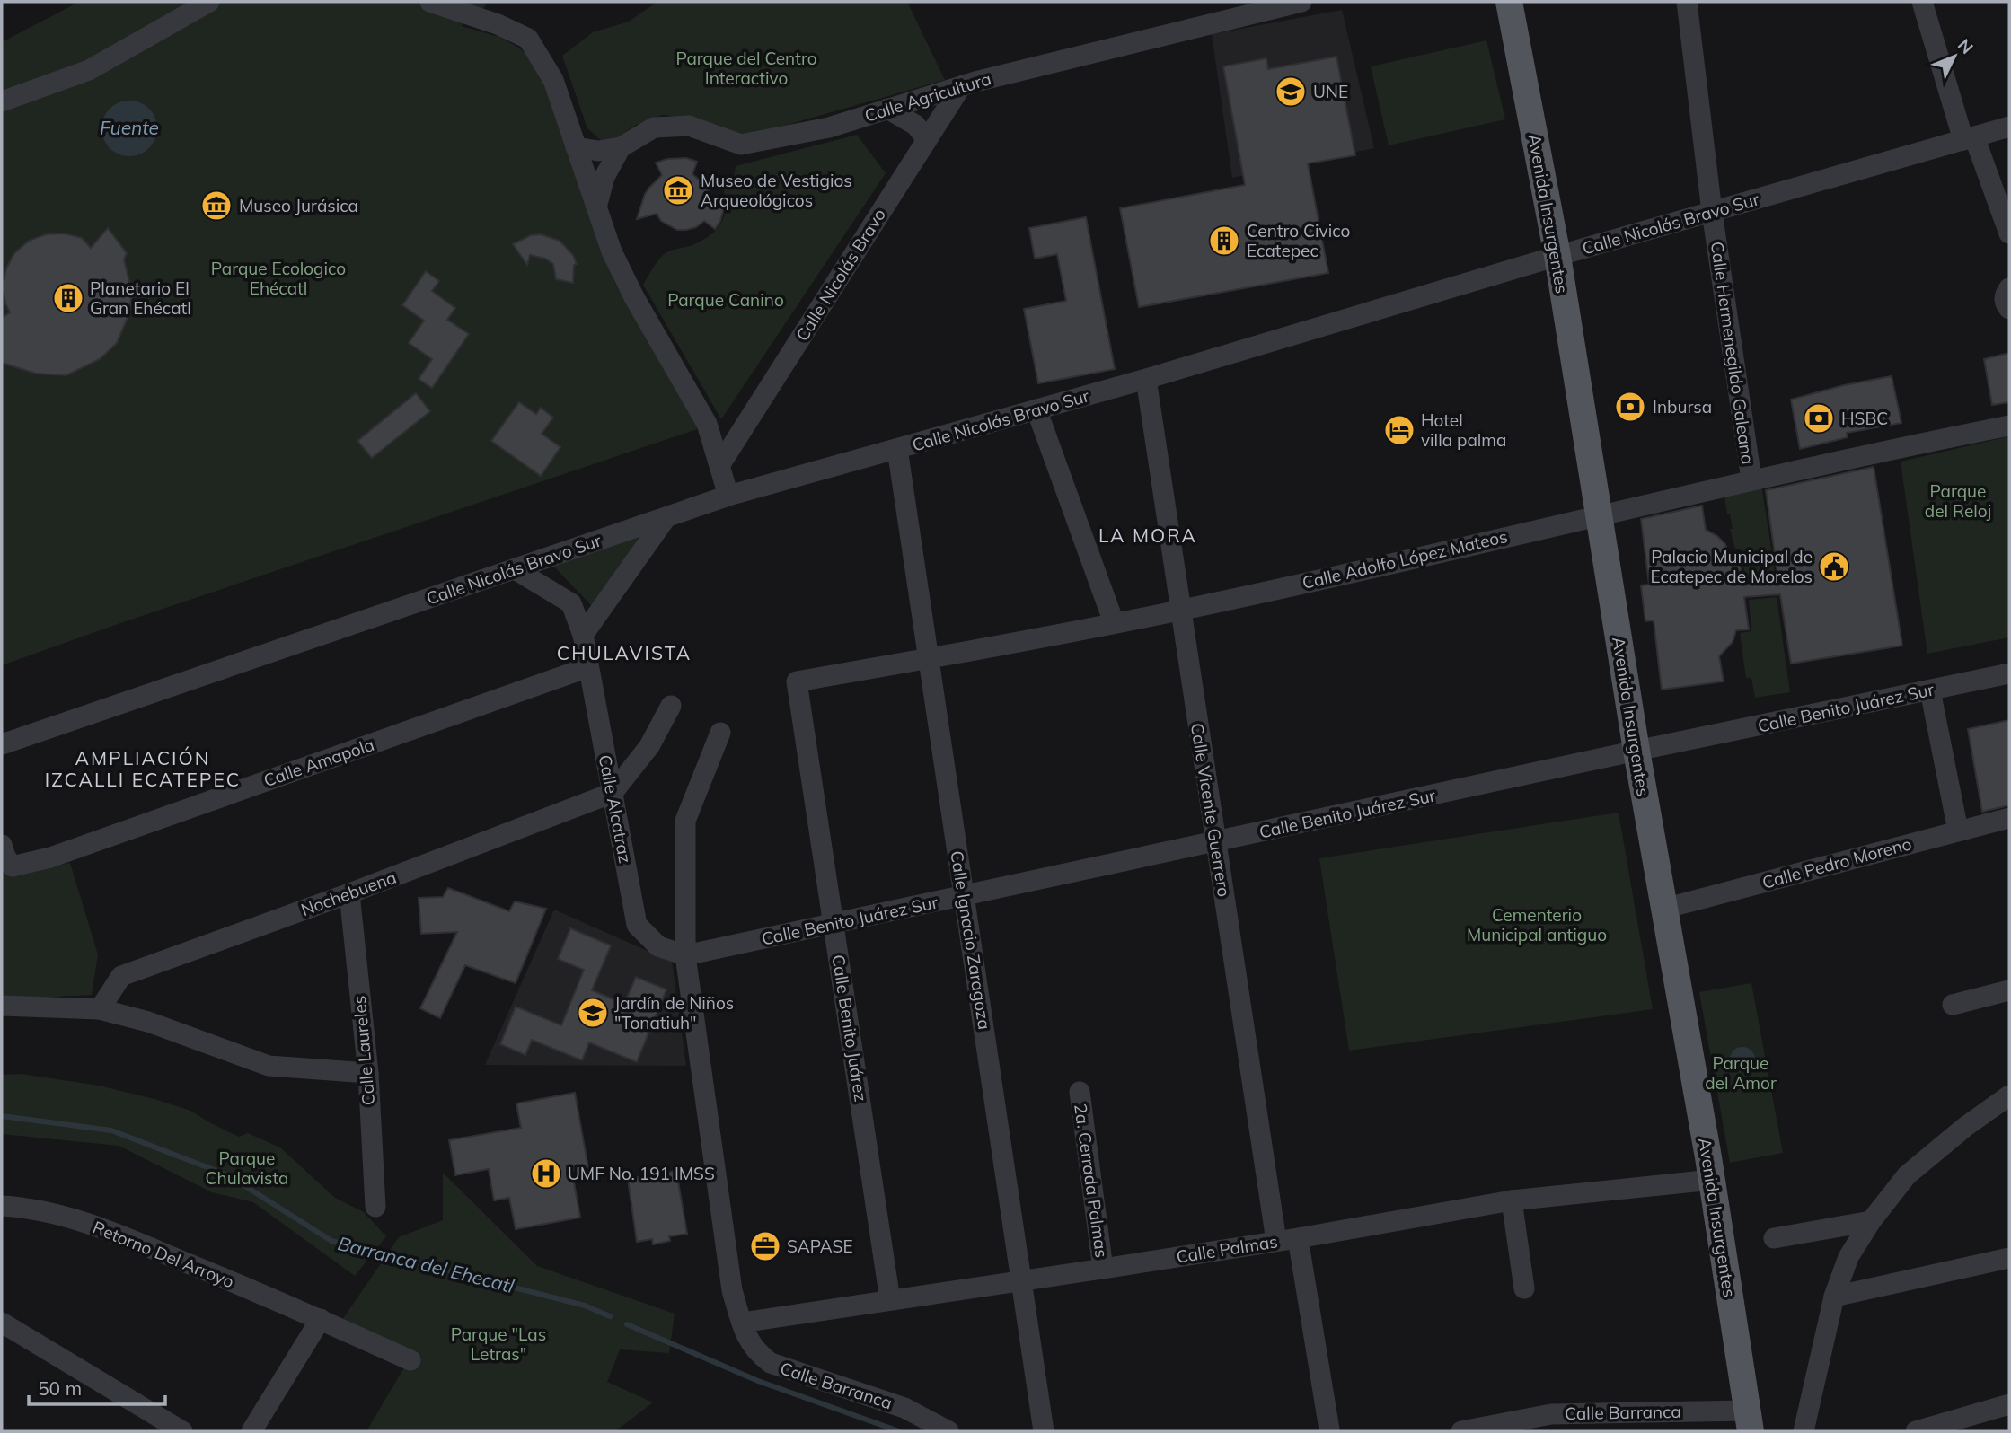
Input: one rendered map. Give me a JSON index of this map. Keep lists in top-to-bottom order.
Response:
{
  "streets": {
    "main road": ["Avenida Insurgentes"],
    "street": [
      "Calle Agricultura",
      "Calle Nicolás Bravo Sur",
      "Calle Nicolás Bravo",
      "Calle Hermenegildo Galeana",
      "Calle Adolfo López Mateos",
      "Calle Benito Juárez Sur",
      "Calle Amapola",
      "Calle Alcatraz",
      "Calle Vicente Guerrero",
      "Calle Pedro Moreno",
      "Nochebuena",
      "Calle Ignacio Zaragoza",
      "Calle Benito Juárez",
      "Calle Laureles",
      "2a. Cerrada Palmas",
      "Calle Palmas",
      "Retorno Del Arroyo",
      "Calle Barranca"
    ]
  },
  "crossings": [
    ["Calle Agricultura", "Calle Nicolás Bravo"],
    ["Avenida Insurgentes", "Calle Nicolás Bravo Sur"],
    ["Avenida Insurgentes", "Calle Adolfo López Mateos"],
    ["Avenida Insurgentes", "Calle Benito Juárez Sur"],
    ["Avenida Insurgentes", "Calle Pedro Moreno"],
    ["Avenida Insurgentes", "Calle Palmas"],
    ["Avenida Insurgentes", "Calle Barranca"],
    ["Calle Nicolás Bravo Sur", "Calle Hermenegildo Galeana"],
    ["Calle Nicolás Bravo Sur", "Calle Alcatraz"],
    ["Calle Nicolás Bravo Sur", "Calle Vicente Guerrero"],
    ["Calle Nicolás Bravo Sur", "Calle Ignacio Zaragoza"],
    ["Calle Hermenegildo Galeana", "Calle Adolfo López Mateos"],
    ["Calle Adolfo López Mateos", "Calle Vicente Guerrero"],
    ["Calle Adolfo López Mateos", "Calle Ignacio Zaragoza"],
    ["Calle Adolfo López Mateos", "Calle Benito Juárez"],
    ["Calle Benito Juárez Sur", "Calle Alcatraz"],
    ["Calle Benito Juárez Sur", "Calle Vicente Guerrero"],
    ["Calle Benito Juárez Sur", "Calle Ignacio Zaragoza"],
    ["Calle Benito Juárez Sur", "Calle Benito Juárez"],
    ["Calle Benito Juárez Sur", "Calle Barranca"],
    ["Calle Amapola", "Calle Alcatraz"],
    ["Calle Alcatraz", "Nochebuena"],
    ["Calle Alcatraz", "Calle Barranca"],
    ["Calle Vicente Guerrero", "Calle Palmas"],
    ["Nochebuena", "Calle Laureles"],
    ["Calle Ignacio Zaragoza", "Calle Palmas"],
    ["Calle Benito Juárez", "Calle Palmas"],
    ["2a. Cerrada Palmas", "Calle Palmas"],
    ["Calle Palmas", "Calle Barranca"]
  ],
  "districts": ["LA MORA", "CHULAVISTA", "AMPLIACIÓN IZCALLI ECATEPEC"],
  "water": ["Fuente", "Barranca del Ehecatl"],
  "parks": [
    "Parque del Centro Interactivo",
    "Parque Ecologico Ehécatl",
    "Parque Canino",
    "Parque del Reloj",
    "Cementerio Municipal antiguo",
    "Parque del Amor",
    "Parque Chulavista",
    "Parque \"Las Letras\""
  ],
  "places": {
    "school or university": ["UNE", "Jardín de Niños \"Tonatiuh\""],
    "museum": ["Museo de Vestigios Arqueológicos", "Museo Jurásica"],
    "building": ["Centro Civico Ecatepec", "Planetario El Gran Ehécatl"],
    "bank": ["Inbursa", "HSBC"],
    "hotel": ["Hotel villa palma"],
    "public building": ["Palacio Municipal de Ecatepec de Morelos"],
    "hospital": ["UMF No. 191 IMSS"],
    "office": ["SAPASE"]
  },
  "scale_bar": "50 m",
  "north": "top right"
}
